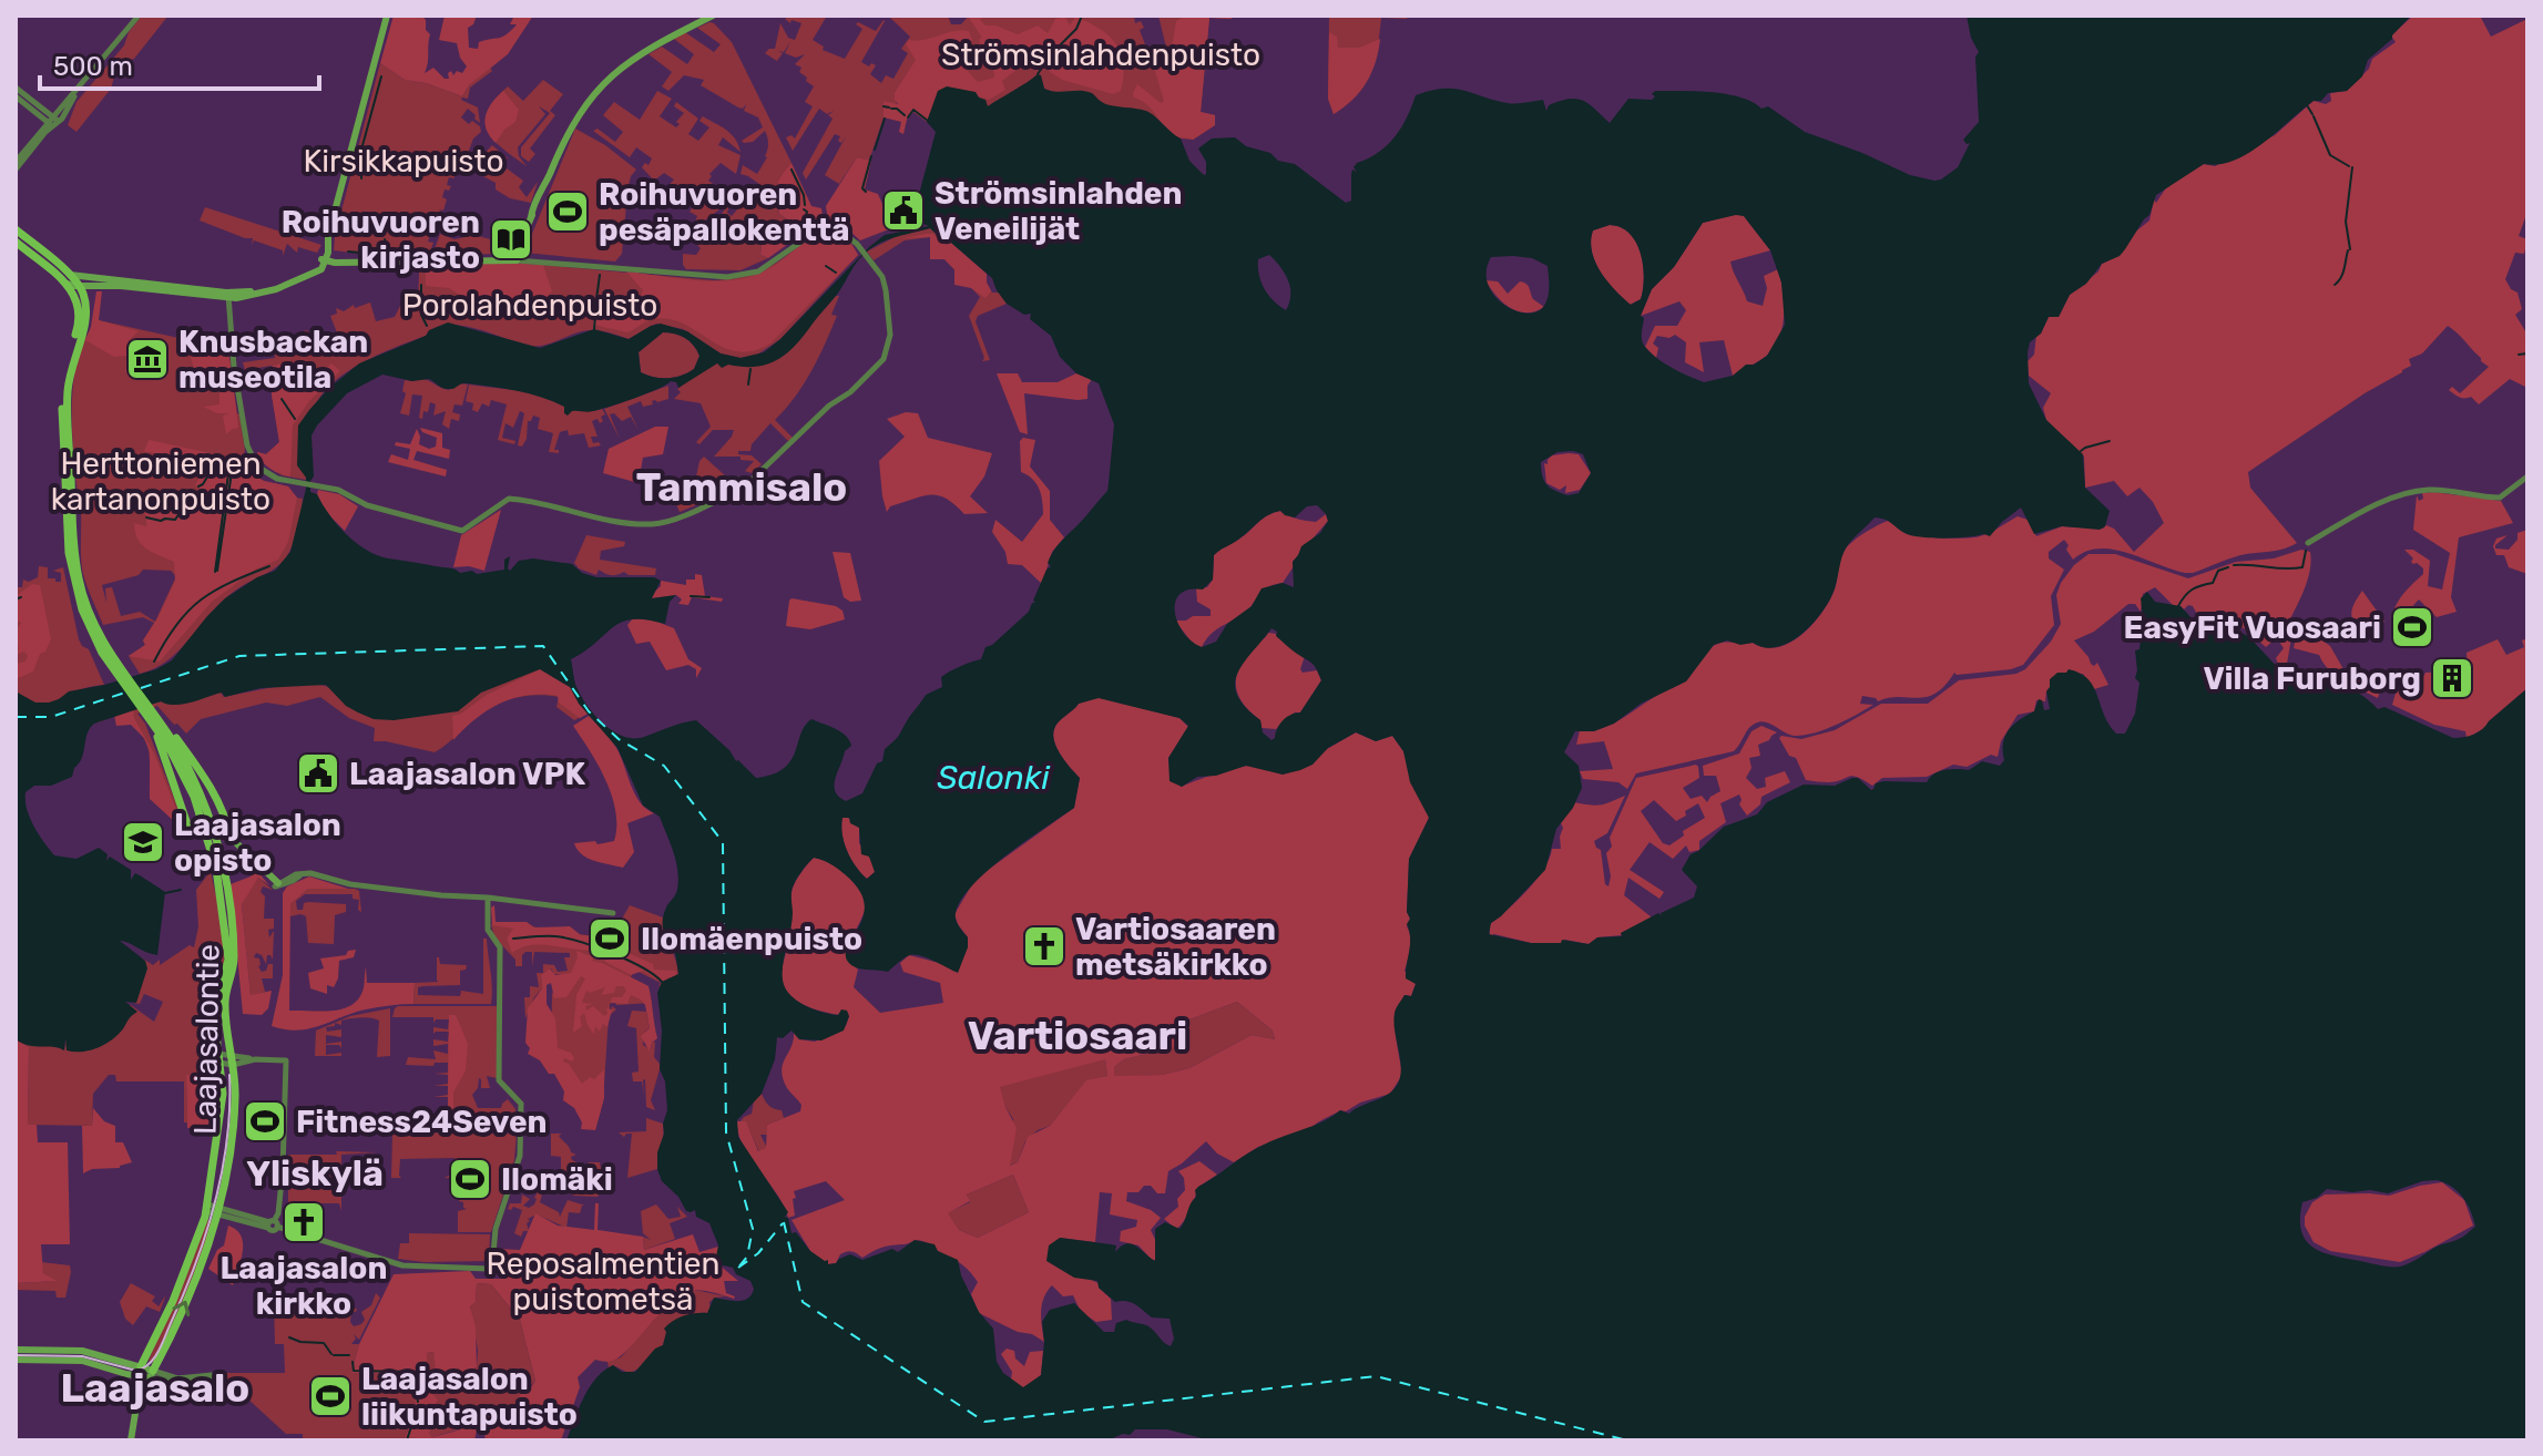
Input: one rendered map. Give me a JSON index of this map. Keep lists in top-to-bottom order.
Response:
{
  "streets": {
    "main road": ["Laajasalontie"]
  },
  "districts": [
    "Tammisalo",
    "Vartiosaari",
    "Yliskylä",
    "Laajasalo"
  ],
  "water": ["Salonki"],
  "parks": [
    "Strömsinlahdenpuisto",
    "Kirsikkapuisto",
    "Porolahdenpuisto",
    "Herttoniemen kartanonpuisto",
    "Reposalmentien puistometsä"
  ],
  "places": {
    "public building": ["Strömsinlahden Veneilijät", "Laajasalon VPK"],
    "sports": [
      "Roihuvuoren pesäpallokenttä",
      "EasyFit Vuosaari",
      "Ilomäenpuisto",
      "Fitness24Seven",
      "Ilomäki",
      "Laajasalon liikuntapuisto"
    ],
    "library": ["Roihuvuoren kirjasto"],
    "museum": ["Knusbackan museotila"],
    "building": ["Villa Furuborg"],
    "school or university": ["Laajasalon opisto"],
    "church": ["Vartiosaaren metsäkirkko", "Laajasalon kirkko"]
  },
  "scale_bar": "500 m"
}
